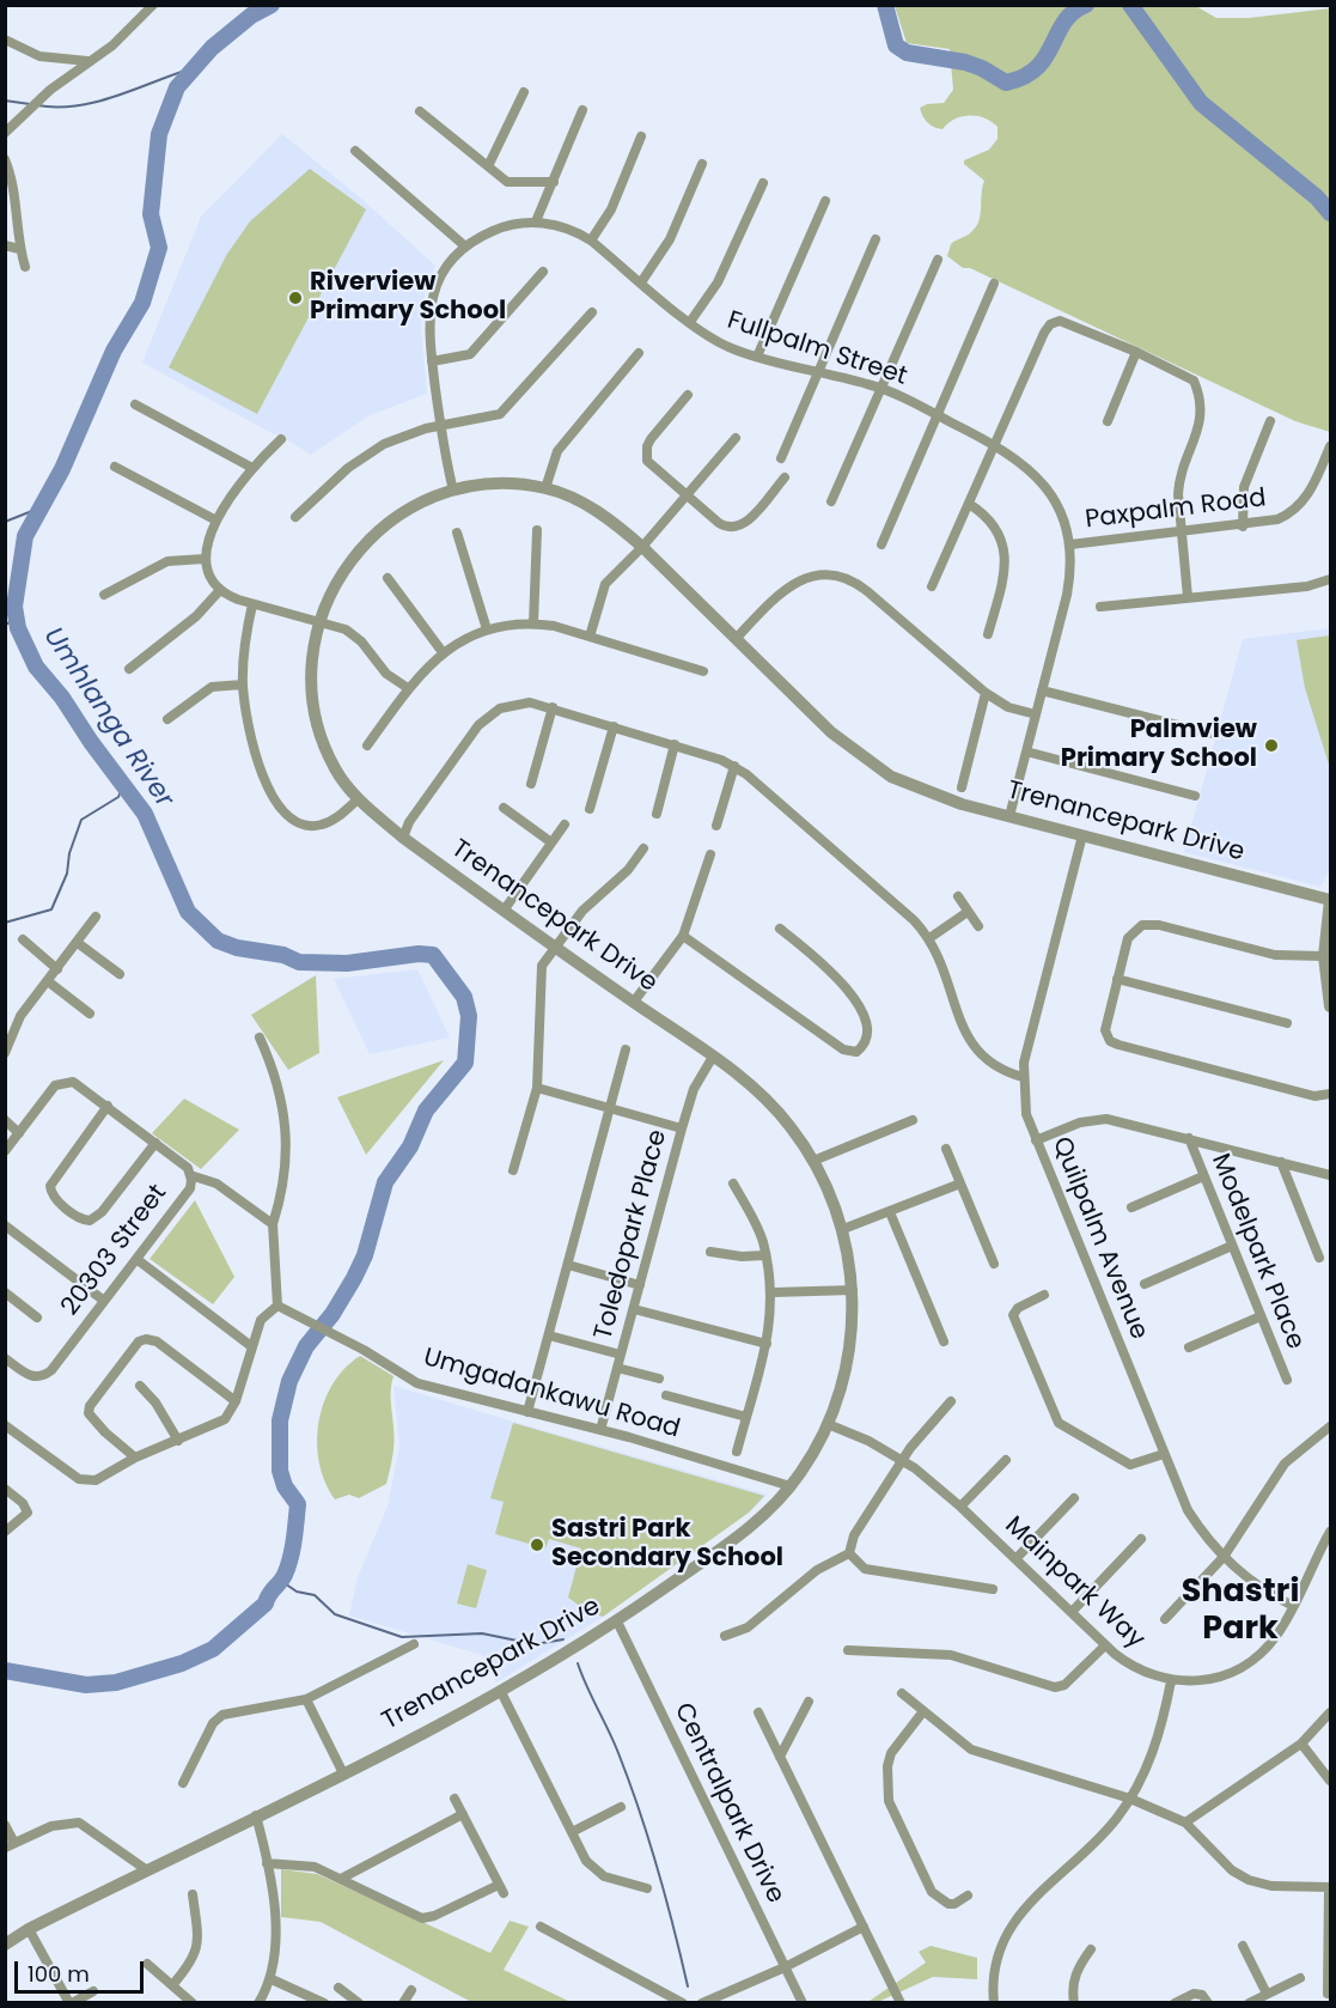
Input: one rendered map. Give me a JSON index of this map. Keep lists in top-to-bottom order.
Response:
{
  "streets": {
    "street": [
      "Fullpalm Street",
      "Paxpalm Road",
      "Trenancepark Drive",
      "Toledopark Place",
      "Quilpalm Avenue",
      "20303 Street",
      "Modelpark Place",
      "Umgadankawu Road",
      "Mainpark Way",
      "Centralpark Drive"
    ]
  },
  "crossings": [
    ["Fullpalm Street", "Paxpalm Road"],
    ["Fullpalm Street", "Trenancepark Drive"],
    ["Trenancepark Drive", "Toledopark Place"],
    ["Trenancepark Drive", "Quilpalm Avenue"],
    ["Trenancepark Drive", "Umgadankawu Road"],
    ["Trenancepark Drive", "Mainpark Way"],
    ["Trenancepark Drive", "Centralpark Drive"],
    ["Toledopark Place", "Umgadankawu Road"],
    ["Quilpalm Avenue", "Mainpark Way"]
  ],
  "districts": ["Shastri Park"],
  "water": ["Umhlanga River"],
  "places": ["Riverview Primary School", "Palmview Primary School", "Sastri Park Secondary School"],
  "scale_bar": "100 m"
}
